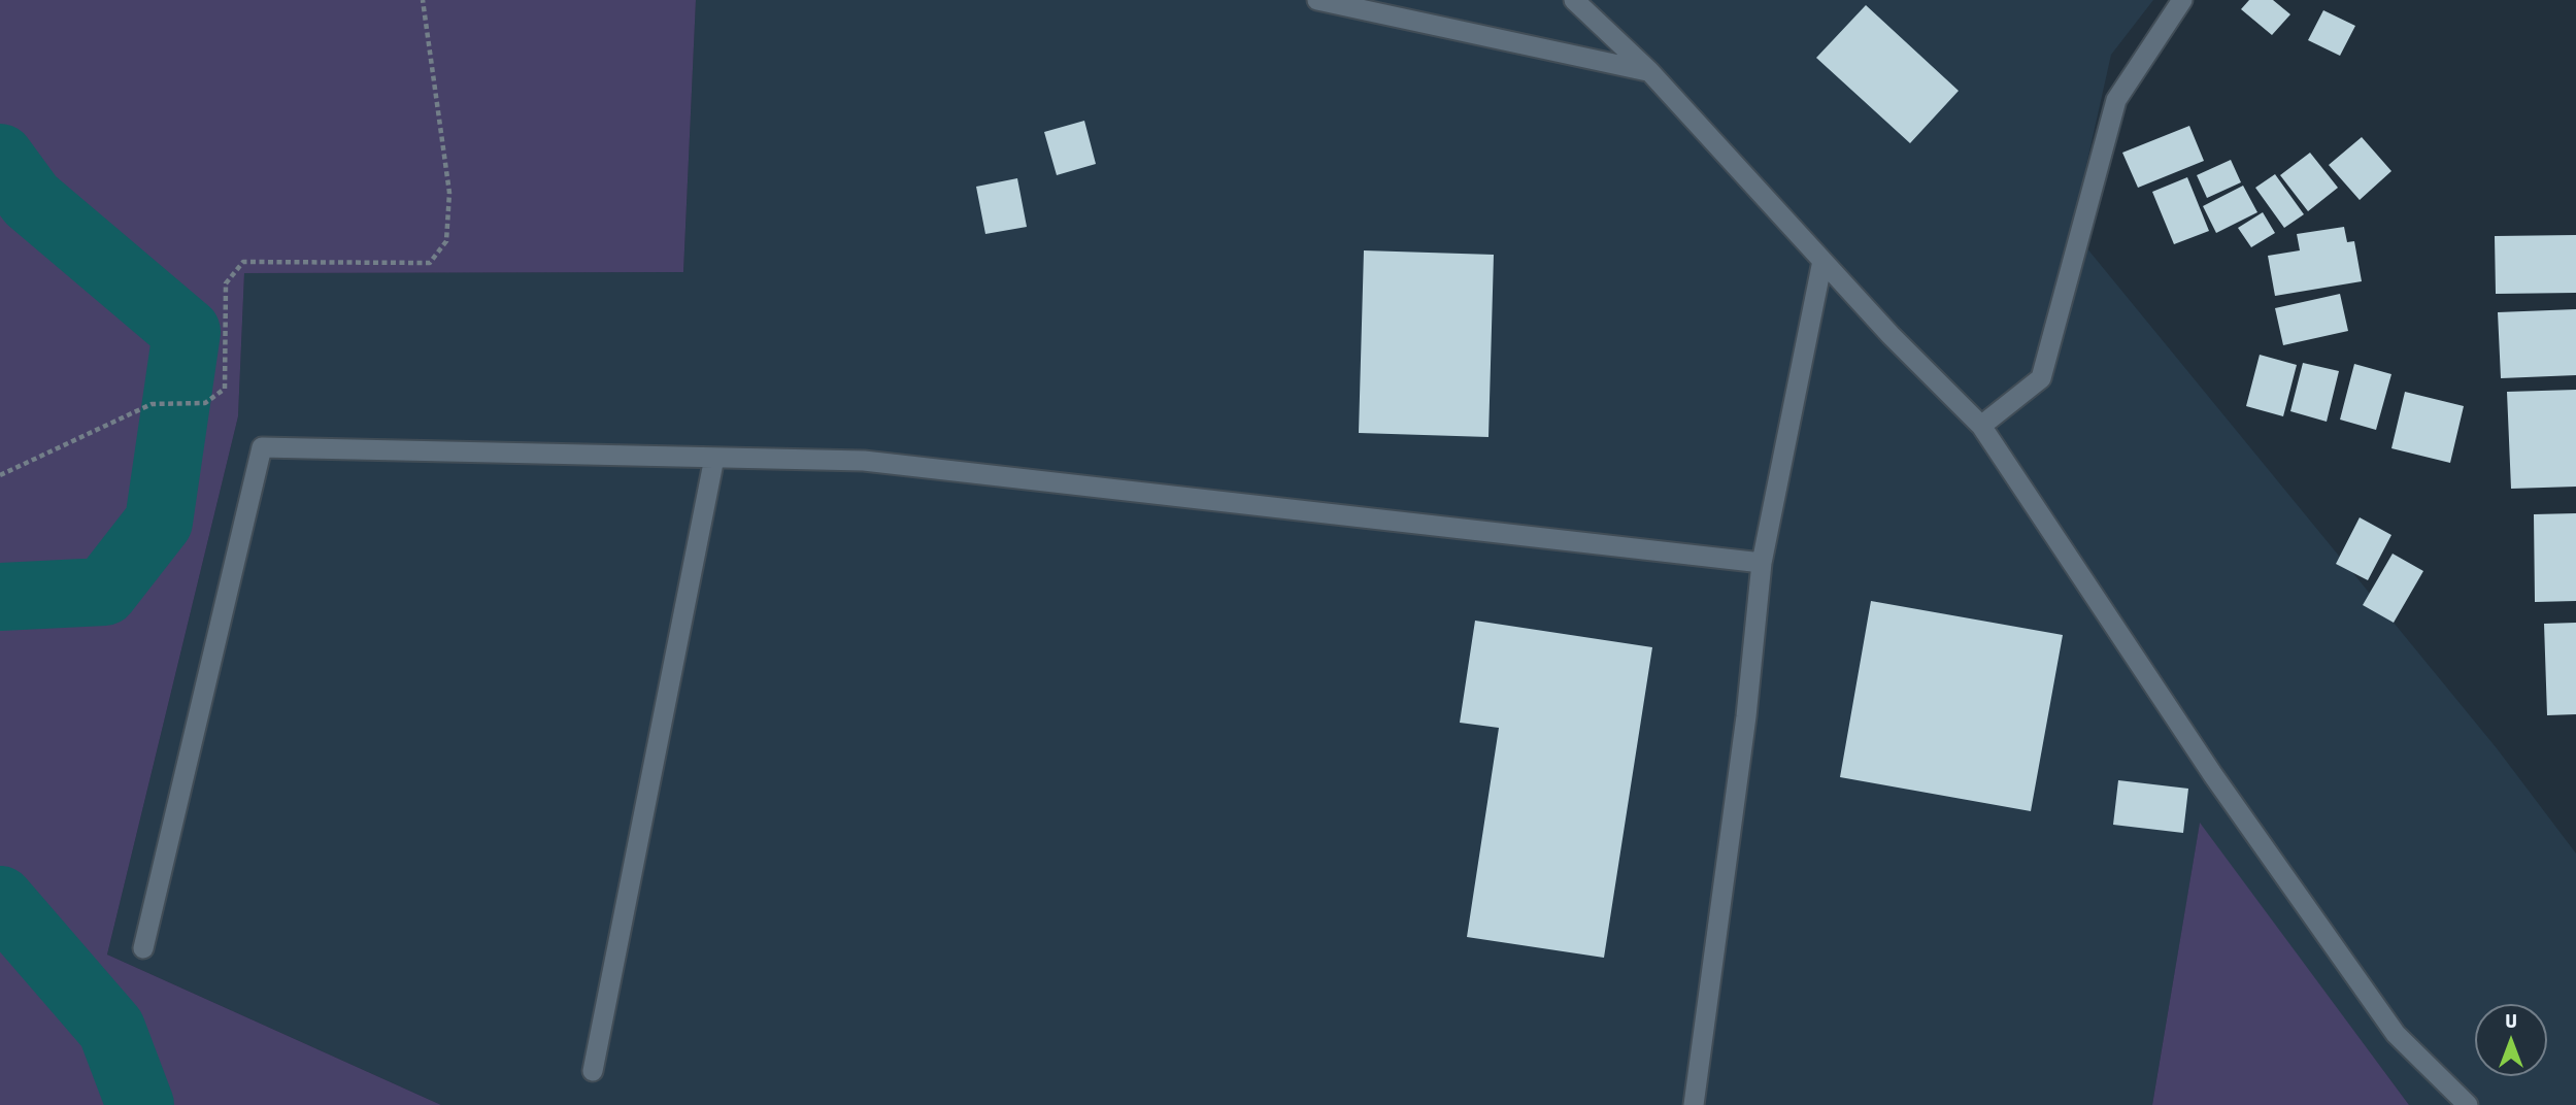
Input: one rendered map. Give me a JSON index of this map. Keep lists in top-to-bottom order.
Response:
{
  "north": "top"
}
